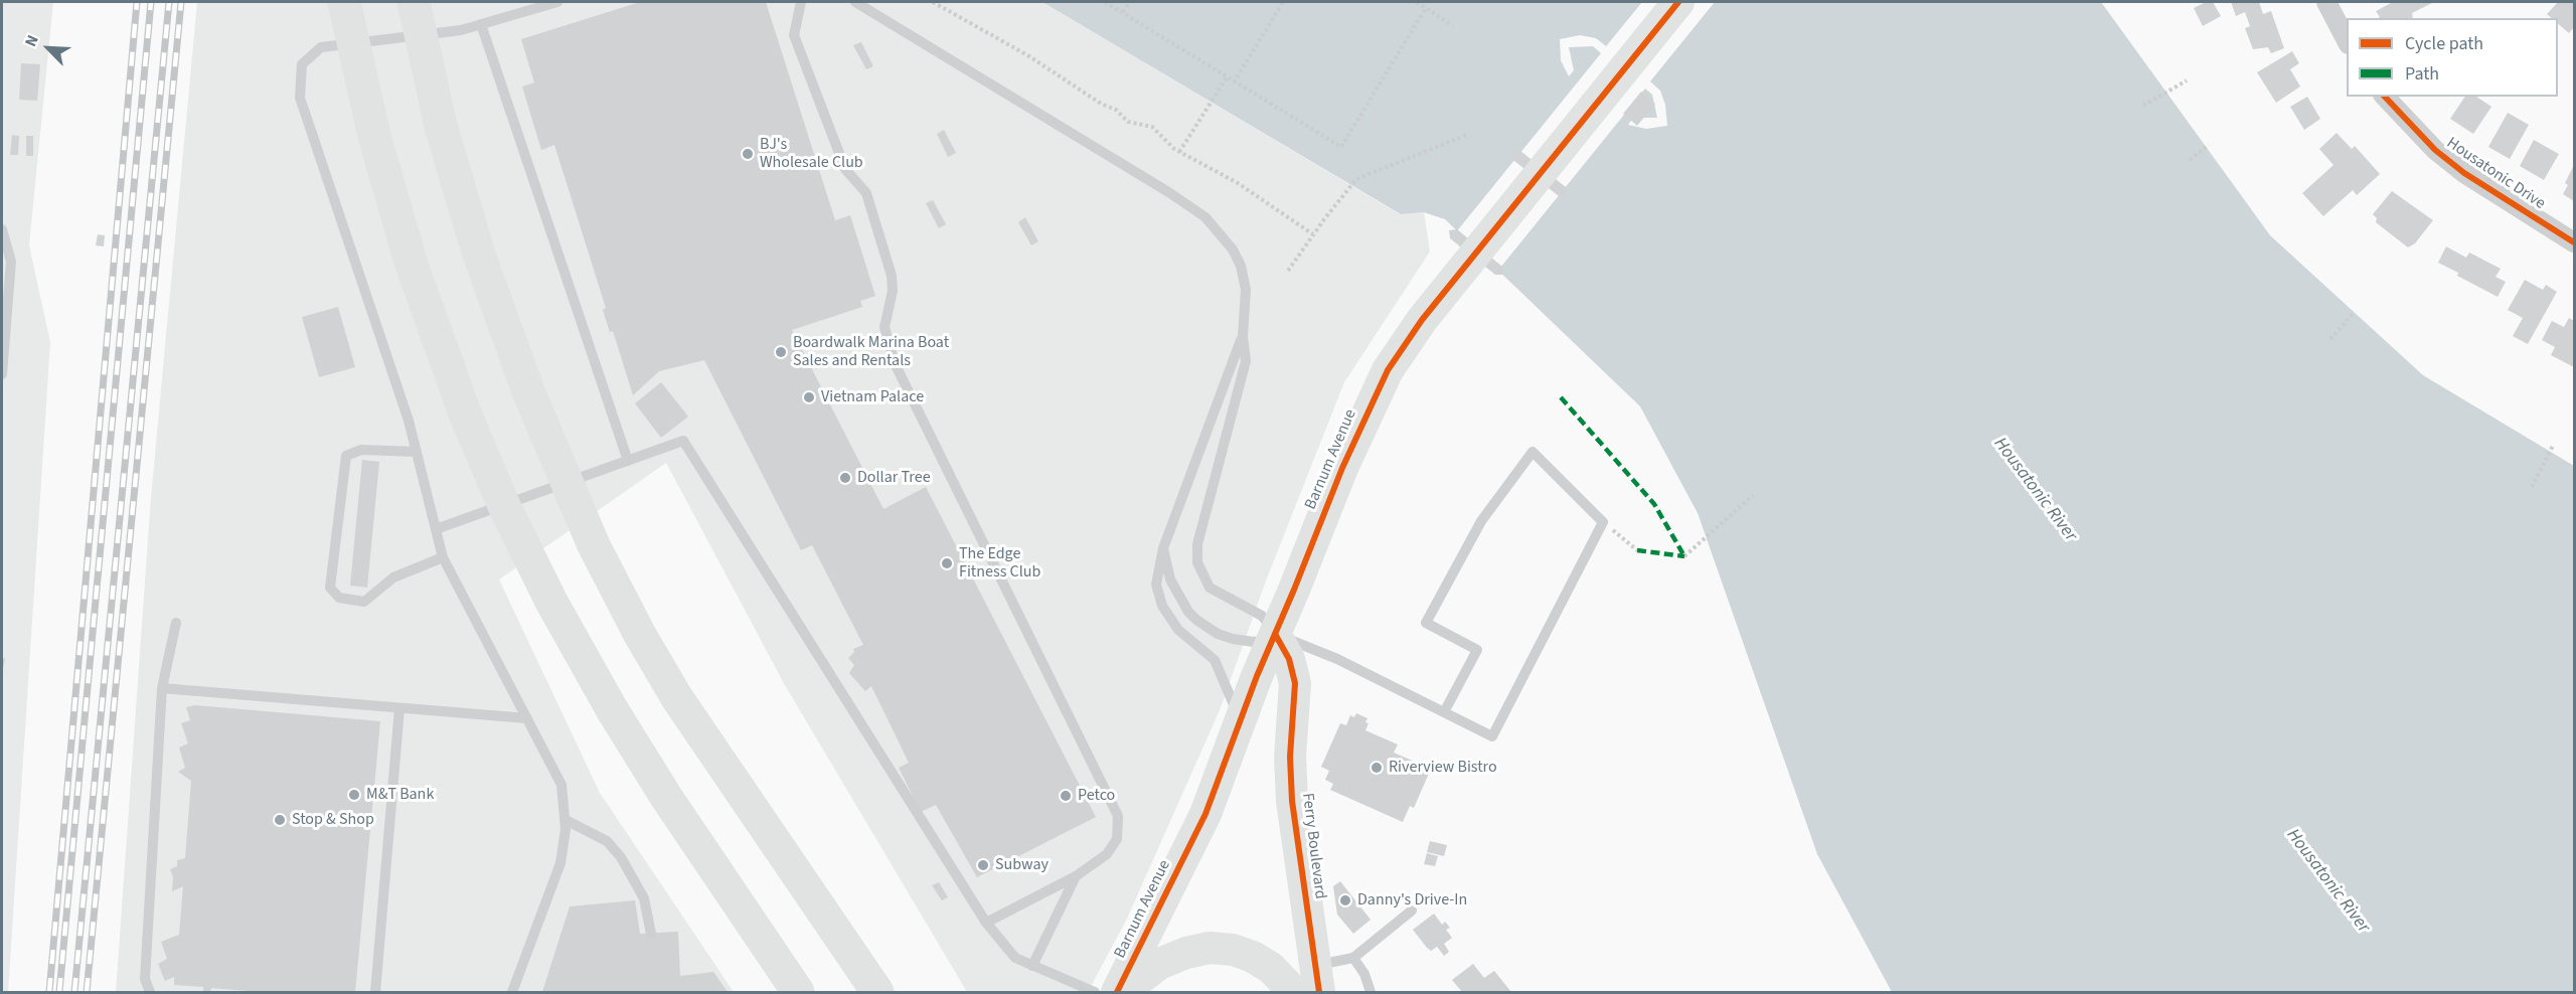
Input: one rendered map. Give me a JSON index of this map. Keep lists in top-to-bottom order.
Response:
{
  "streets": {
    "main road": ["Barnum Avenue", "Ferry Boulevard"],
    "street": ["Housatonic Drive"]
  },
  "crossings": [
    ["Barnum Avenue", "Ferry Boulevard"]
  ],
  "water": ["Housatonic River"],
  "places": [
    "BJ's Wholesale Club",
    "Boardwalk Marina Boat Sales and Rentals",
    "Vietnam Palace",
    "Dollar Tree",
    "The Edge Fitness Club",
    "Riverview Bistro",
    "M&T Bank",
    "Petco",
    "Stop & Shop",
    "Subway",
    "Danny's Drive-In"
  ],
  "legend": ["Cycle path", "Path"],
  "north": "top left"
}
